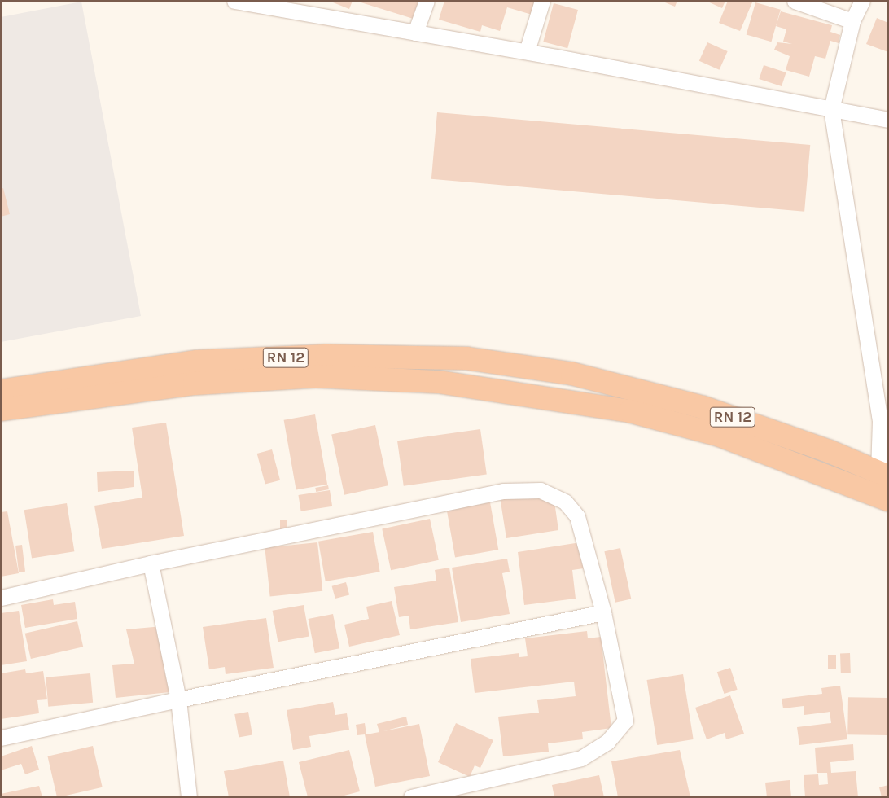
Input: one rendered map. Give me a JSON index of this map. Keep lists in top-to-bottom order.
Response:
{
  "streets": {
    "highway": ["RN 12"]
  }
}
